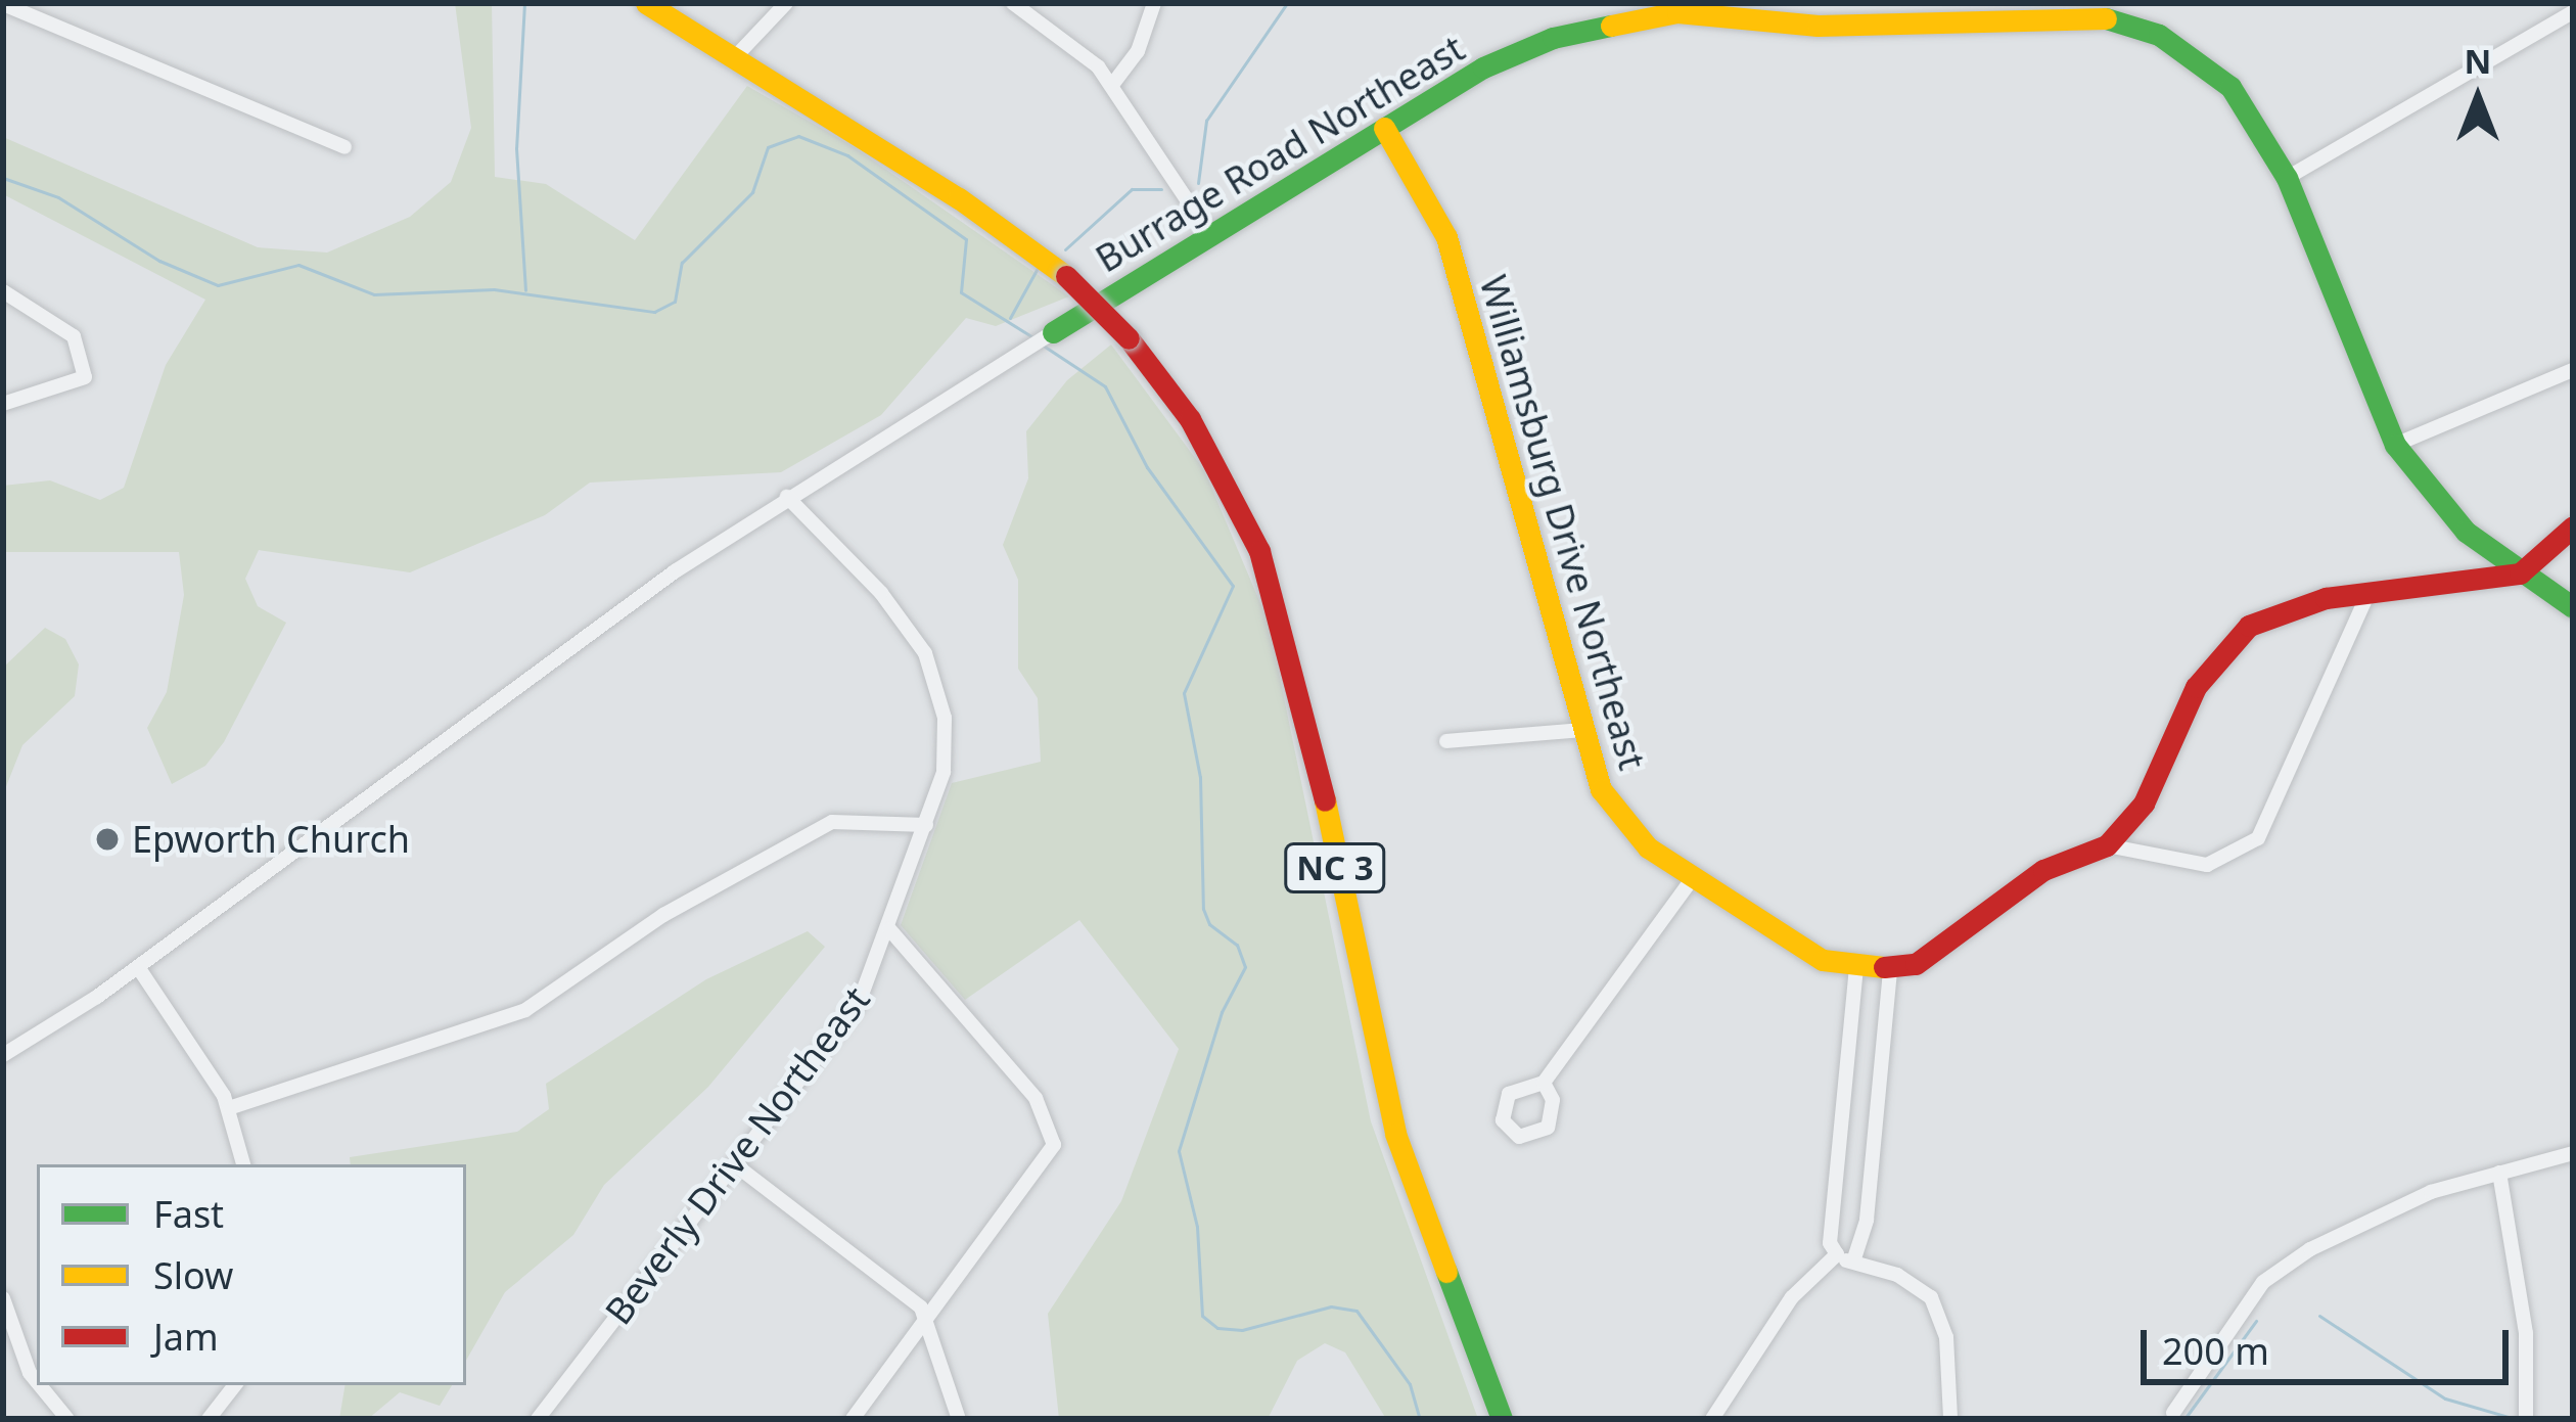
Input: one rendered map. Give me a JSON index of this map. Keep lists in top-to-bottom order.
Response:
{
  "streets": {
    "street": [
      "Burrage Road Northeast",
      "Williamsburg Drive Northeast",
      "NC 3",
      "Beverly Drive Northeast"
    ]
  },
  "crossings": [
    ["Burrage Road Northeast", "Williamsburg Drive Northeast"],
    ["Burrage Road Northeast", "Beverly Drive Northeast"]
  ],
  "places": ["Epworth Church"],
  "legend": ["Fast", "Slow", "Jam"],
  "scale_bar": "200 m",
  "north": "top"
}
